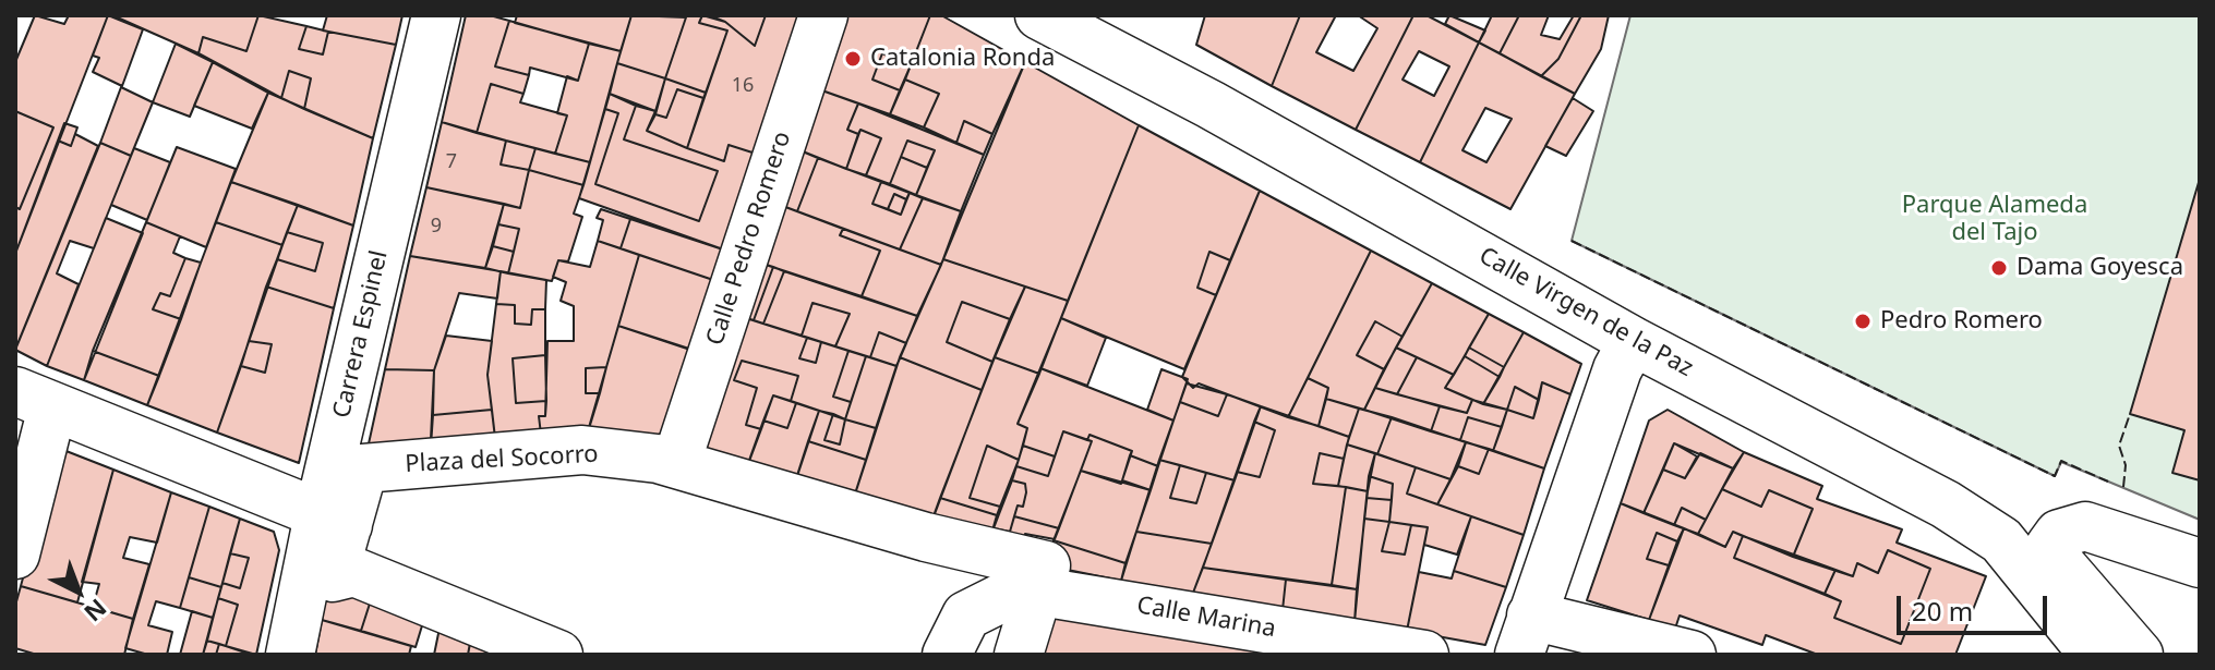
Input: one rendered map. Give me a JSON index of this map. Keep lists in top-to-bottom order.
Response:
{
  "streets": {
    "street": [
      "Calle Pedro Romero",
      "Calle Virgen de la Paz",
      "Carrera Espinel",
      "Plaza del Socorro",
      "Calle Marina"
    ]
  },
  "crossings": [
    ["Calle Pedro Romero", "Plaza del Socorro"],
    ["Carrera Espinel", "Plaza del Socorro"],
    ["Plaza del Socorro", "Calle Marina"]
  ],
  "parks": ["Parque Alameda del Tajo"],
  "places": ["Catalonia Ronda", "Dama Goyesca", "Pedro Romero"],
  "house_numbers": ["16", "7", "9"],
  "scale_bar": "20 m",
  "north": "bottom right"
}
